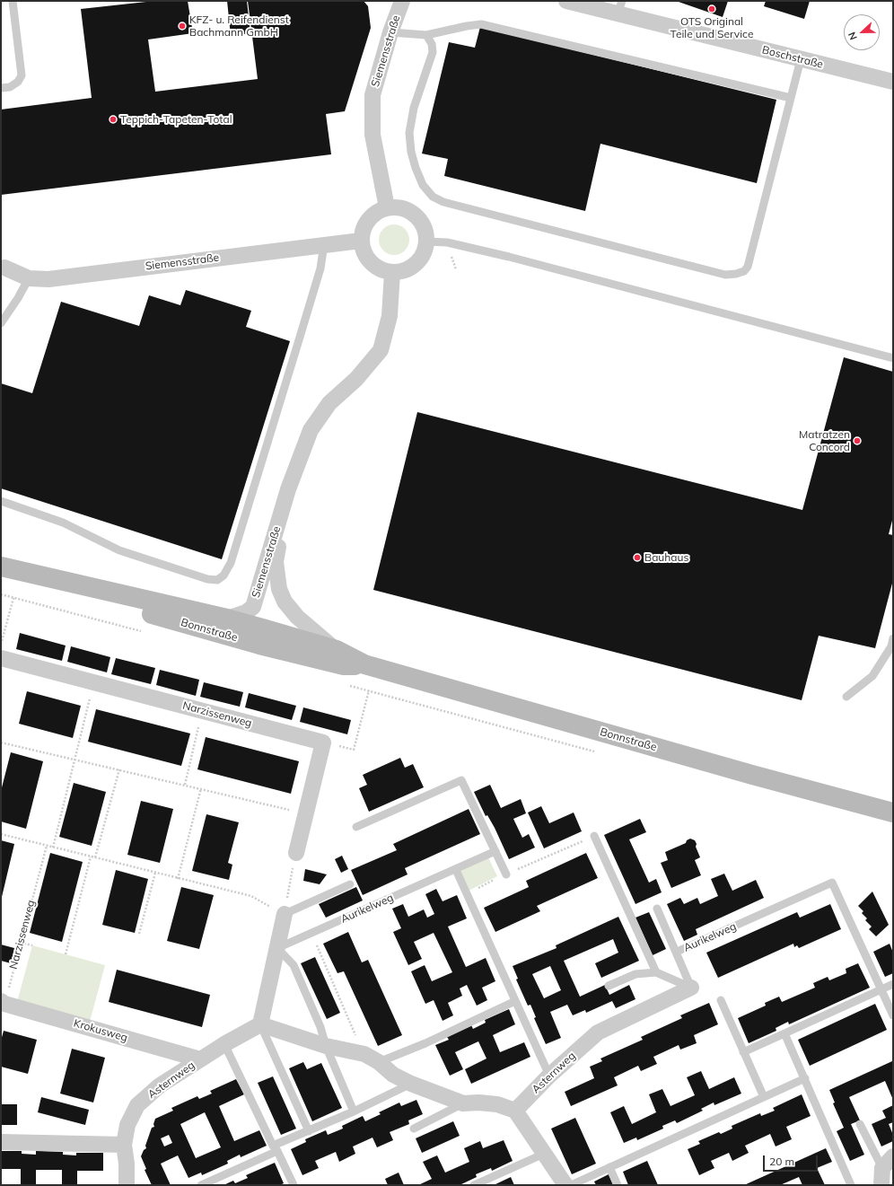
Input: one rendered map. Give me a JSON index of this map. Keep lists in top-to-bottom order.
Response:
{
  "streets": {
    "main road": ["Bonnstraße"],
    "street": [
      "Siemensstraße",
      "Boschstraße",
      "Narzissenweg",
      "Krokusweg",
      "Asternweg"
    ],
    "lane": ["Aurikelweg"]
  },
  "crossings": [
    ["Siemensstraße", "Bonnstraße"],
    ["Narzissenweg", "Krokusweg"],
    ["Aurikelweg", "Asternweg"],
    ["Krokusweg", "Asternweg"]
  ],
  "places": [
    "OTS Original Teile und Service",
    "KFZ- u. Reifendienst Bachmann GmbH",
    "Teppich-Tapeten-Total",
    "Matratzen Concord",
    "Bauhaus"
  ],
  "scale_bar": "20 m",
  "north": "left"
}
